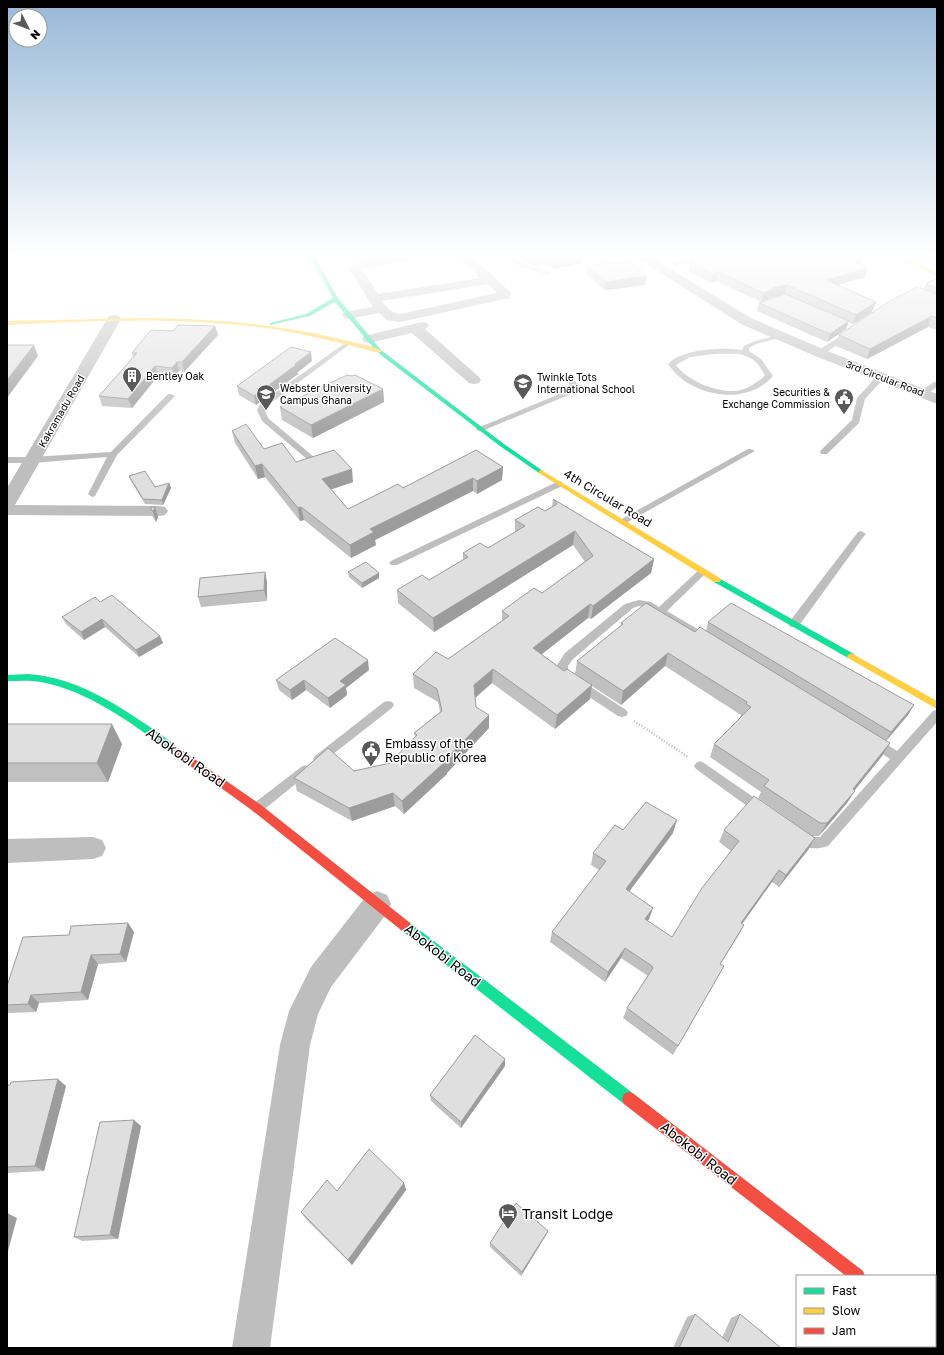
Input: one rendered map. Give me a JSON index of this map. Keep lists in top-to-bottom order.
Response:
{
  "streets": {
    "street": [
      "3rd Circular Road",
      "Kakramadu Road",
      "4th Circular Road",
      "Abokobi Road"
    ]
  },
  "places": {
    "building": ["Bentley Oak"],
    "school or university": ["Twinkle Tots International School", "Webster University Campus Ghana"],
    "public building": ["Securities & Exchange Commission", "Embassy of the Republic of Korea"],
    "hotel": ["Transit Lodge"]
  },
  "legend": ["Fast", "Slow", "Jam"],
  "north": "bottom right"
}
